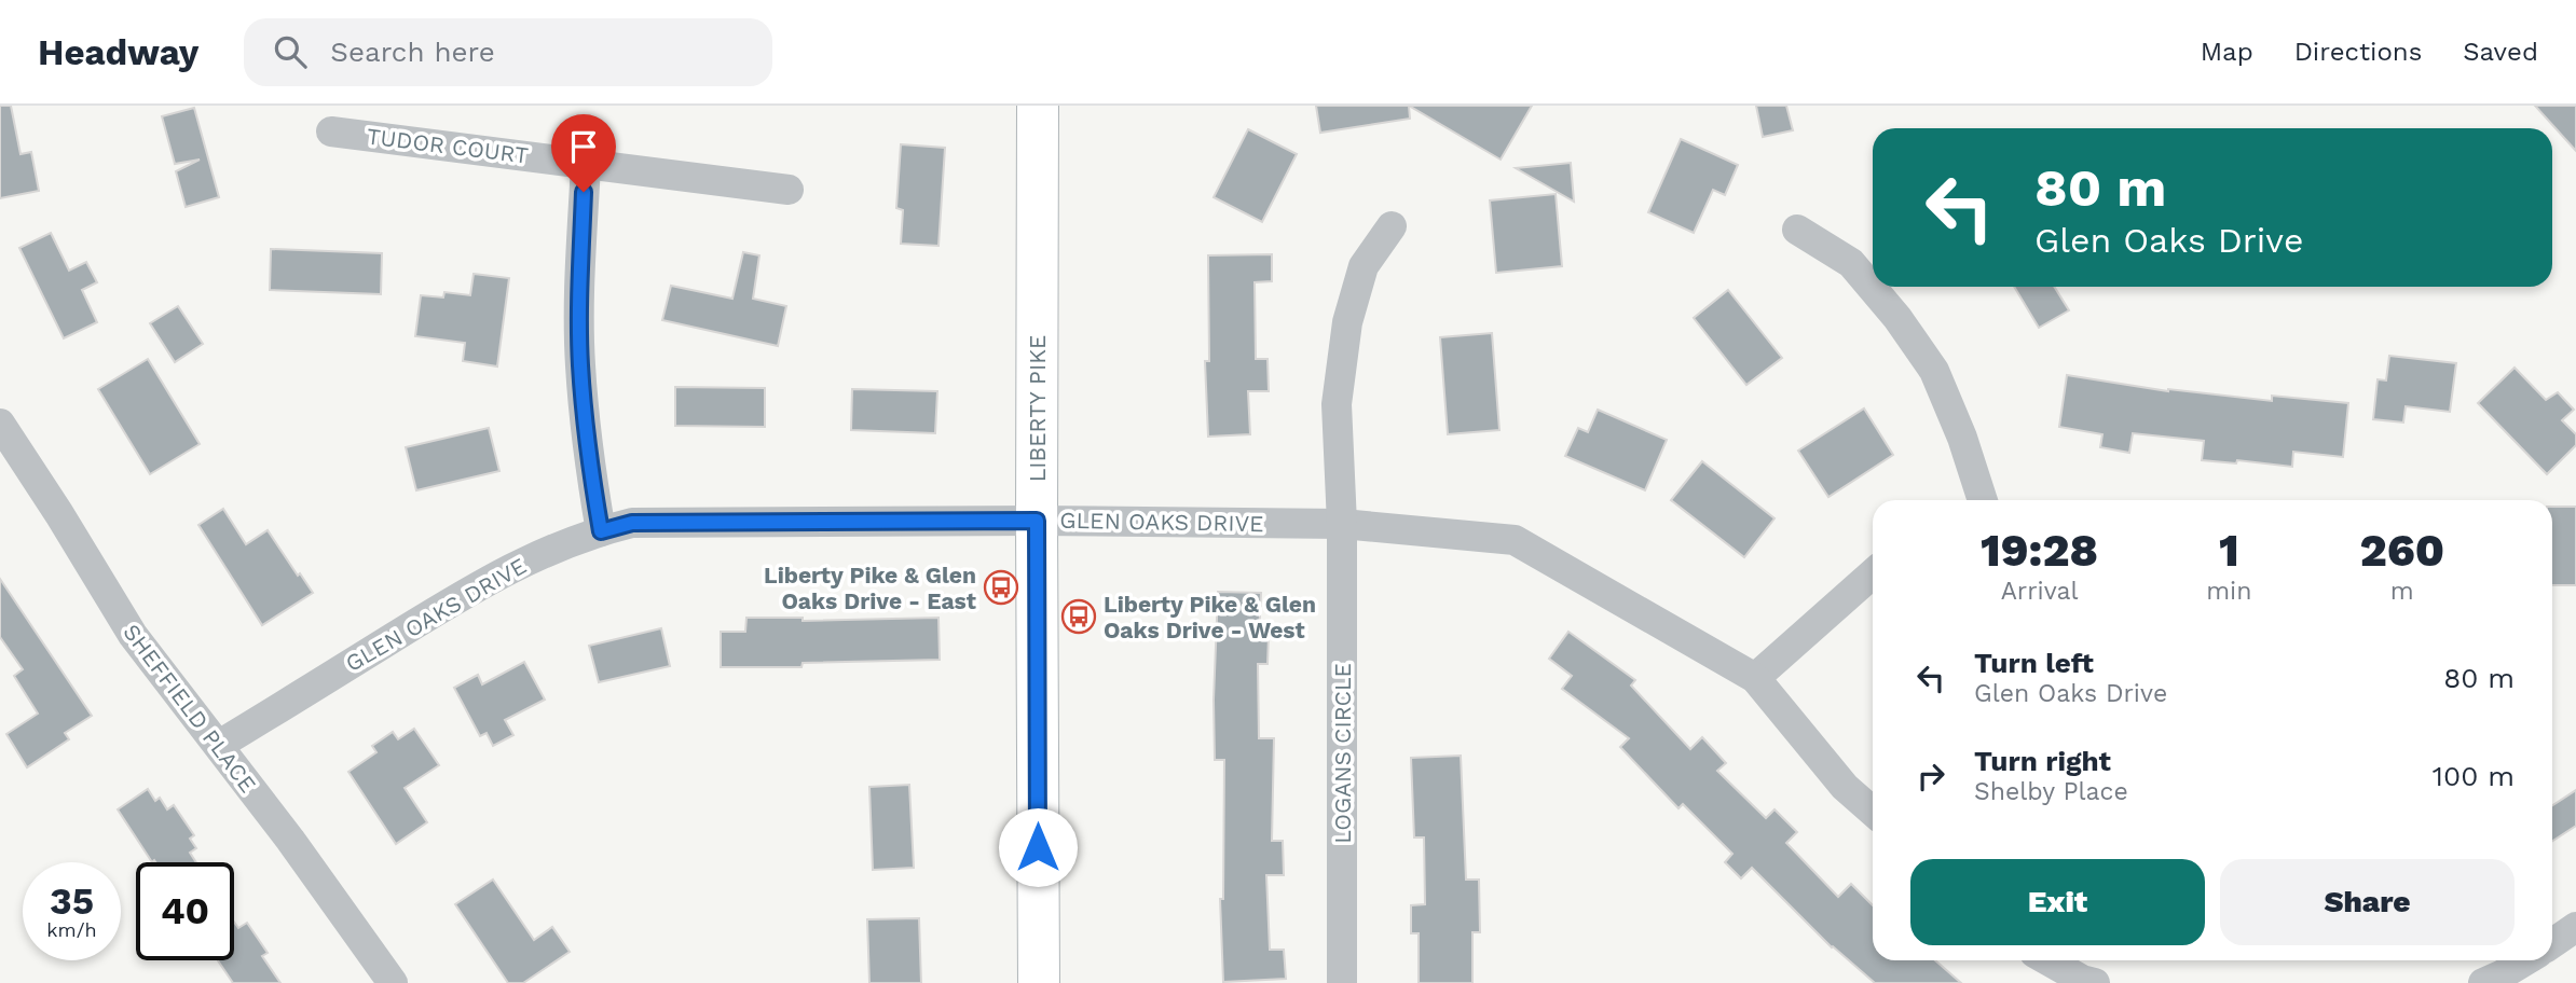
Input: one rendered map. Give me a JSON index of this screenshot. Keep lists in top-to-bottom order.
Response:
{
  "streets": {
    "street": [
      "TUDOR COURT",
      "LIBERTY PIKE",
      "GLEN OAKS DRIVE",
      "SHEFFIELD PLACE",
      "LOGANS CIRCLE"
    ]
  },
  "crossings": [
    ["LIBERTY PIKE", "GLEN OAKS DRIVE"],
    ["GLEN OAKS DRIVE", "SHEFFIELD PLACE"],
    ["GLEN OAKS DRIVE", "LOGANS CIRCLE"]
  ],
  "places": {
    "bus stop": ["Liberty Pike & Glen Oaks Drive - East", "Liberty Pike & Glen Oaks Drive - West"]
  },
  "page": {
    "header": "Headway",
    "search": "Search here",
    "nav": ["Map", "Directions", "Saved"],
    "turn": ["80 m", "Glen Oaks Drive"],
    "eta": [
      "19:28",
      "Arrival",
      "1",
      "min",
      "260",
      "m"
    ],
    "list": [
      {
        "name": "Turn left",
        "note": "Glen Oaks Drive",
        "value": "80 m"
      },
      {
        "name": "Turn right",
        "note": "Shelby Place",
        "value": "100 m"
      }
    ],
    "buttons": ["Exit", "Share"],
    "speed": "35 km/h",
    "limit": "40"
  }
}
